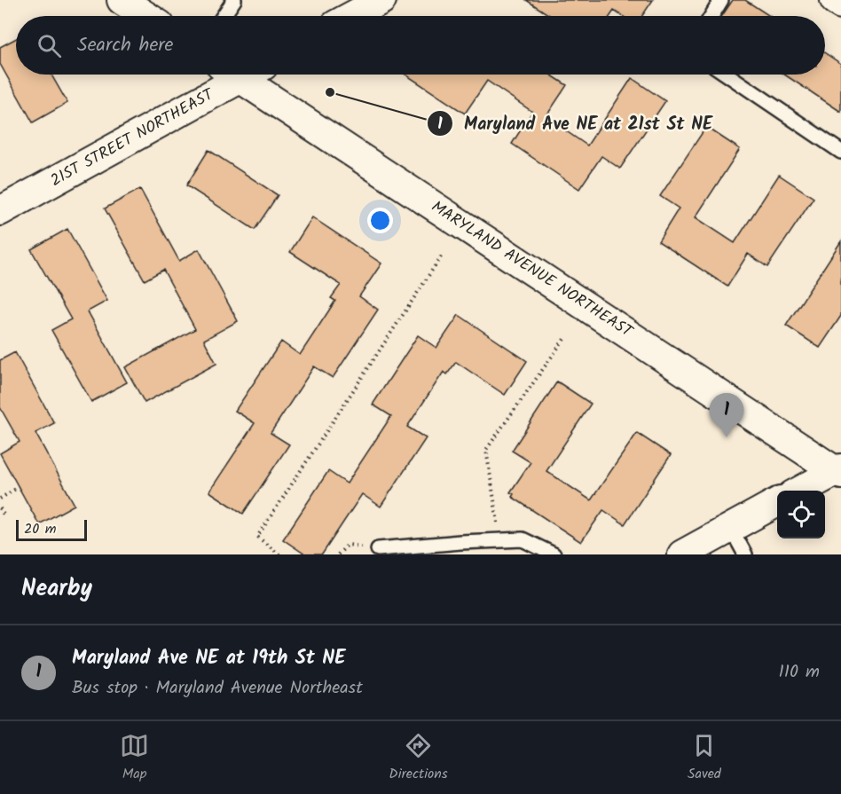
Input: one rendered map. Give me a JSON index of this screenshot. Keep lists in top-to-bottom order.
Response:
{
  "streets": {
    "street": ["21ST STREET NORTHEAST", "MARYLAND AVENUE NORTHEAST"]
  },
  "places": ["Maryland Ave NE at 21st St NE"],
  "scale_bar": "20 m",
  "page": {
    "search": "Search here",
    "pins": "1",
    "scale": "20 m",
    "heading": "Nearby",
    "list": [
      {
        "mark": "1",
        "name": "Maryland Ave NE at 19th St NE",
        "note": "Bus stop · Maryland Avenue Northeast",
        "value": "110 m"
      }
    ],
    "nav": ["Map", "Directions", "Saved"]
  }
}
